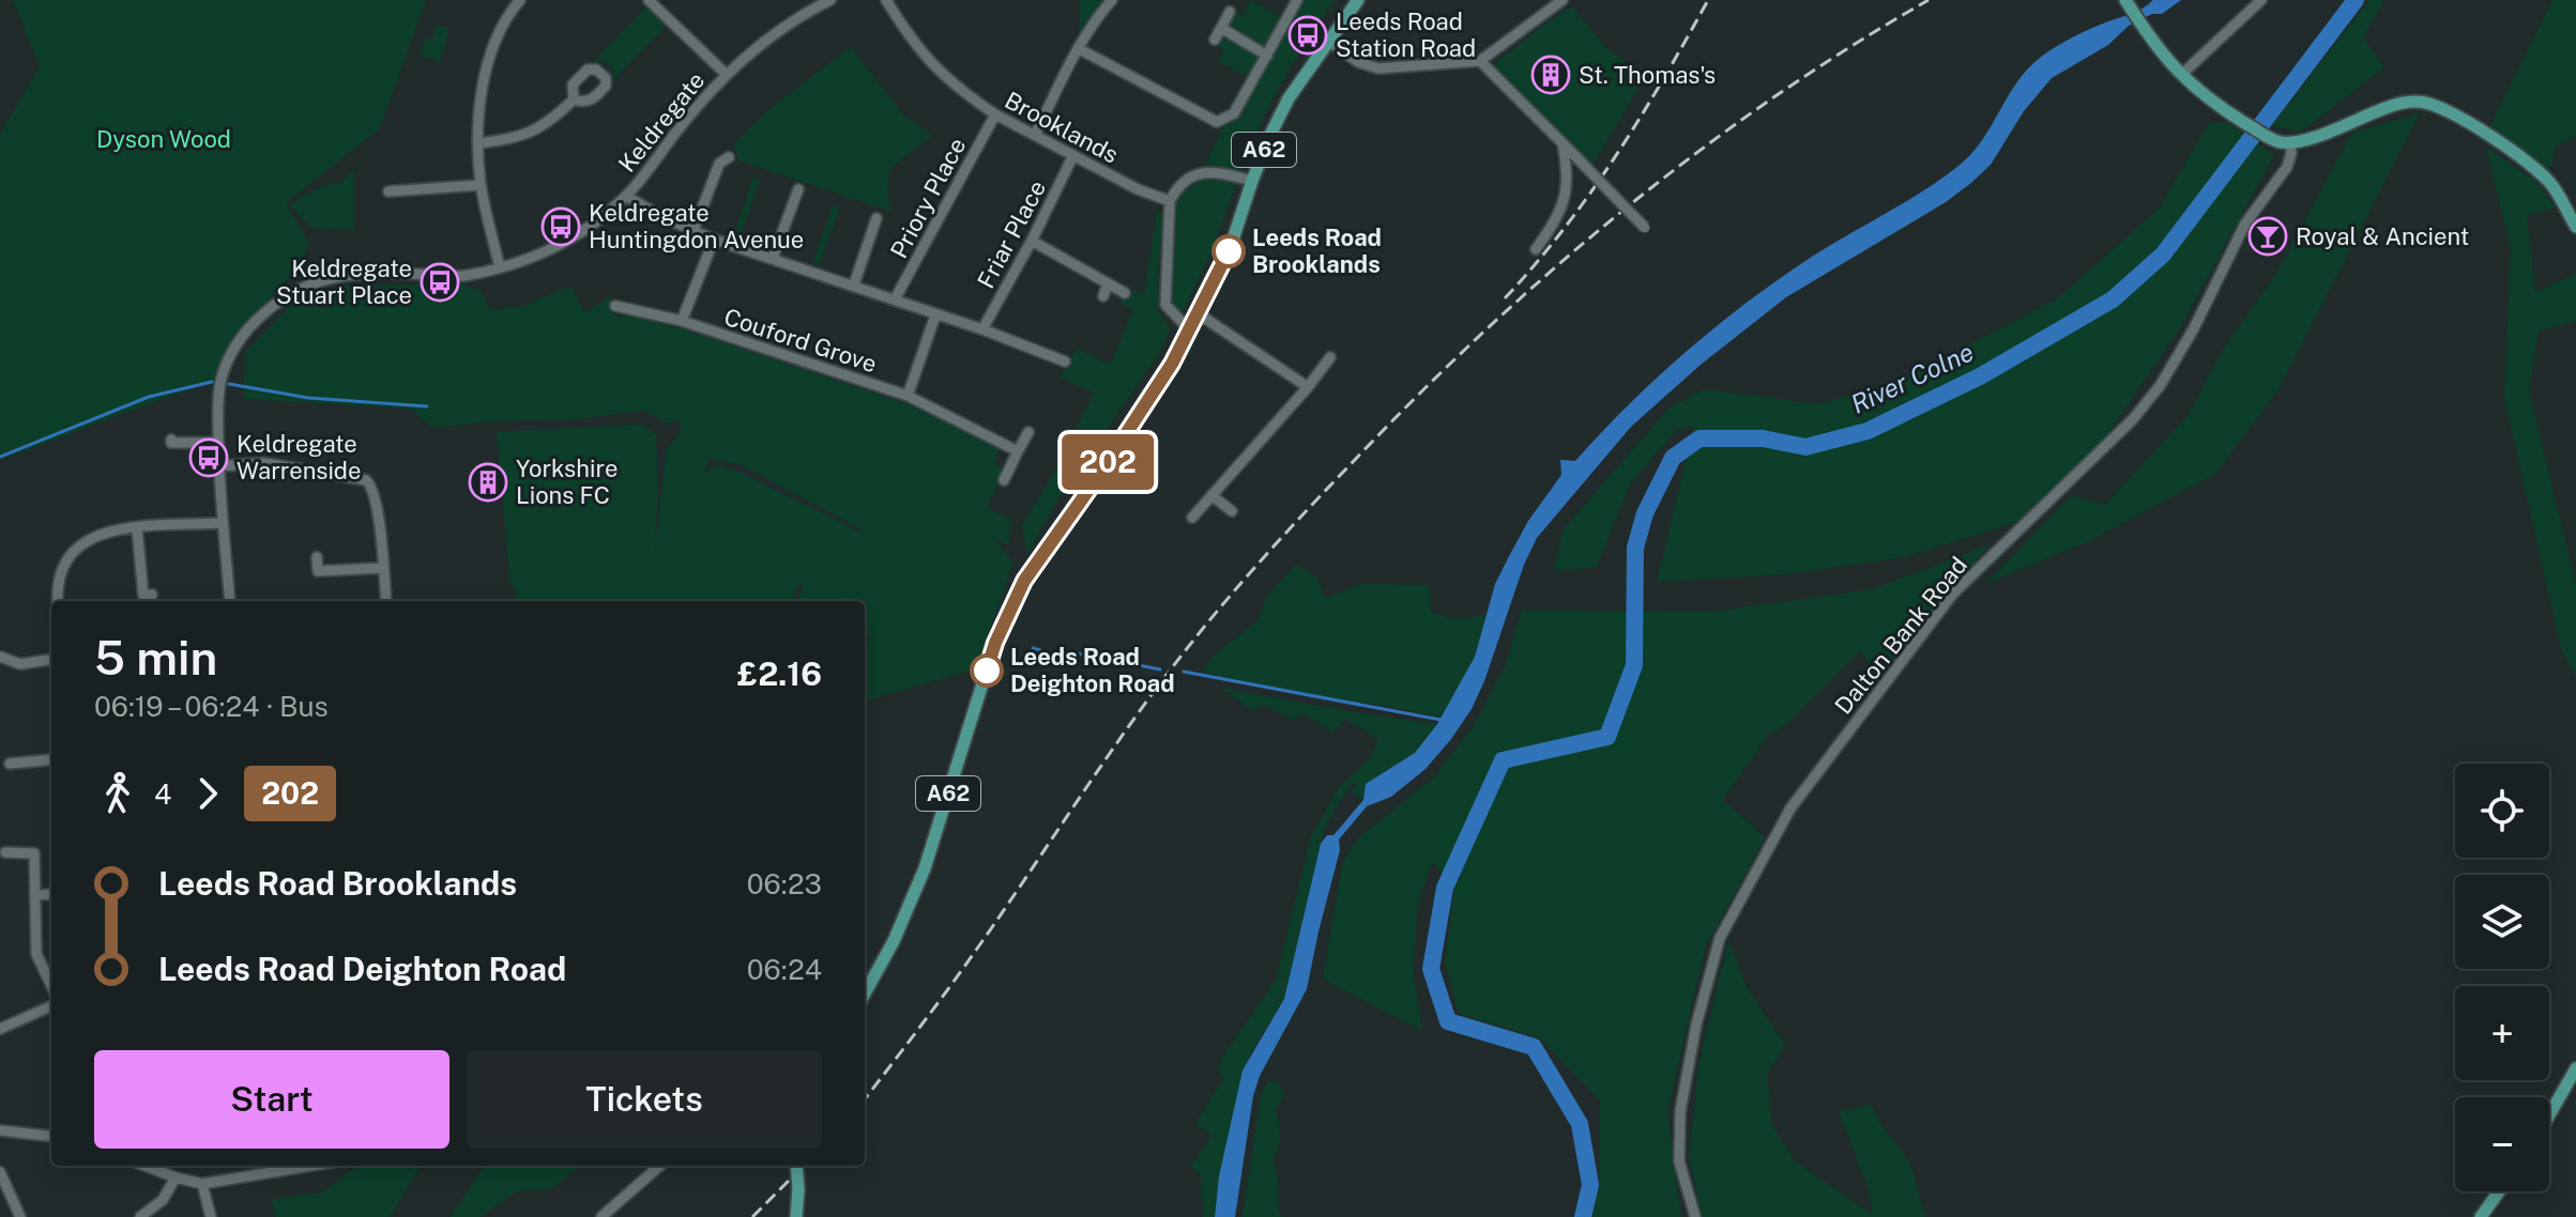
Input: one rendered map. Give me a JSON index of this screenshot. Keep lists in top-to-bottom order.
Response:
{
  "streets": {
    "main road": ["A62"],
    "street": [
      "Keldregate",
      "Brooklands",
      "Priory Place",
      "Friar Place",
      "Couford Grove",
      "Dalton Bank Road"
    ]
  },
  "crossings": [
    ["Brooklands", "Priory Place"],
    ["Brooklands", "Friar Place"]
  ],
  "water": ["River Colne"],
  "parks": ["Dyson Wood"],
  "places": {
    "bus stop": [
      "Leeds Road Station Road",
      "Keldregate Huntingdon Avenue",
      "Keldregate Stuart Place",
      "Keldregate Warrenside"
    ],
    "building": ["St. Thomas's", "Yorkshire Lions FC"],
    "bar": ["Royal & Ancient"],
    "other": ["Leeds Road Brooklands", "Leeds Road Deighton Road"]
  },
  "lines": ["bus line 202"],
  "page": {
    "on_map": "202",
    "heading": ["5 min", "06:19 – 06:24 · Bus", "£2.16"],
    "legs": ["4", "202"],
    "map_buttons": ["+", "−"],
    "list": [
      {
        "name": "Leeds Road Brooklands",
        "value": "06:23"
      },
      {
        "name": "Leeds Road Deighton Road",
        "value": "06:24"
      }
    ],
    "buttons": ["Start", "Tickets"]
  }
}
